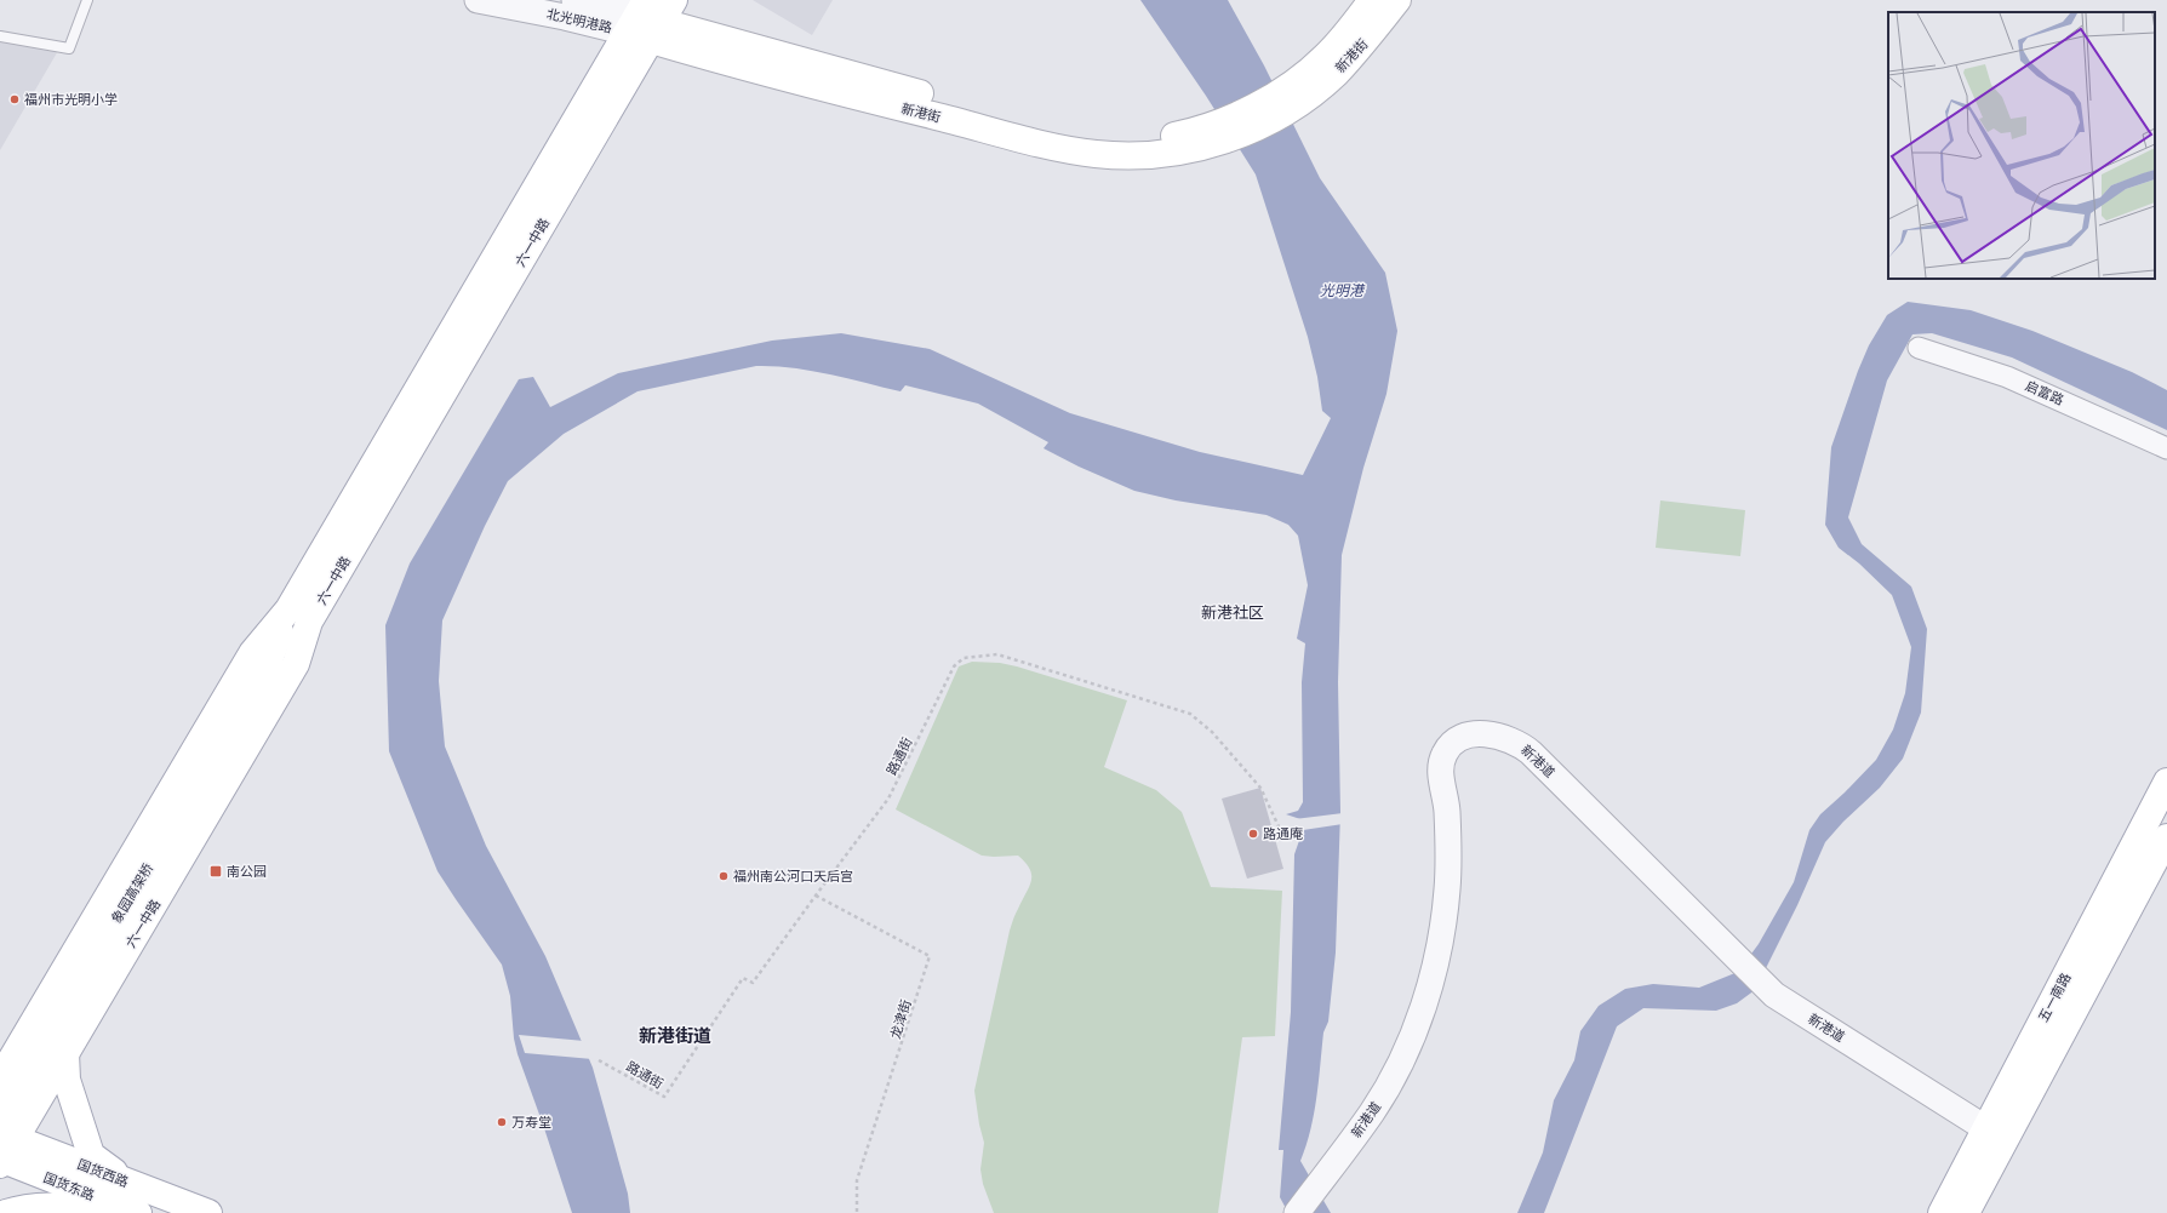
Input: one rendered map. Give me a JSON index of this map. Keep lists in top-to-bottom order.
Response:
{
  "streets": {
    "main road": [
      "新港街",
      "六一中路",
      "象园高架桥",
      "五一南路",
      "国货西路",
      "国货东路"
    ],
    "street": ["北光明港路", "启富路", "新港道"],
    "path": ["路通街", "龙津街"]
  },
  "crossings": [
    ["北光明港路", "新港街"],
    ["北光明港路", "六一中路"],
    ["新港街", "六一中路"],
    ["六一中路", "象园高架桥"],
    ["六一中路", "国货西路"],
    ["六一中路", "国货东路"],
    ["路通街", "龙津街"],
    ["新港道", "五一南路"],
    ["国货西路", "国货东路"]
  ],
  "districts": ["新港社区", "新港街道"],
  "water": ["光明港"],
  "places": {
    "other": [
      "福州市光明小学",
      "路通庵",
      "福州南公河口天后宫",
      "万寿堂"
    ],
    "transit": ["南公园"]
  }
}
